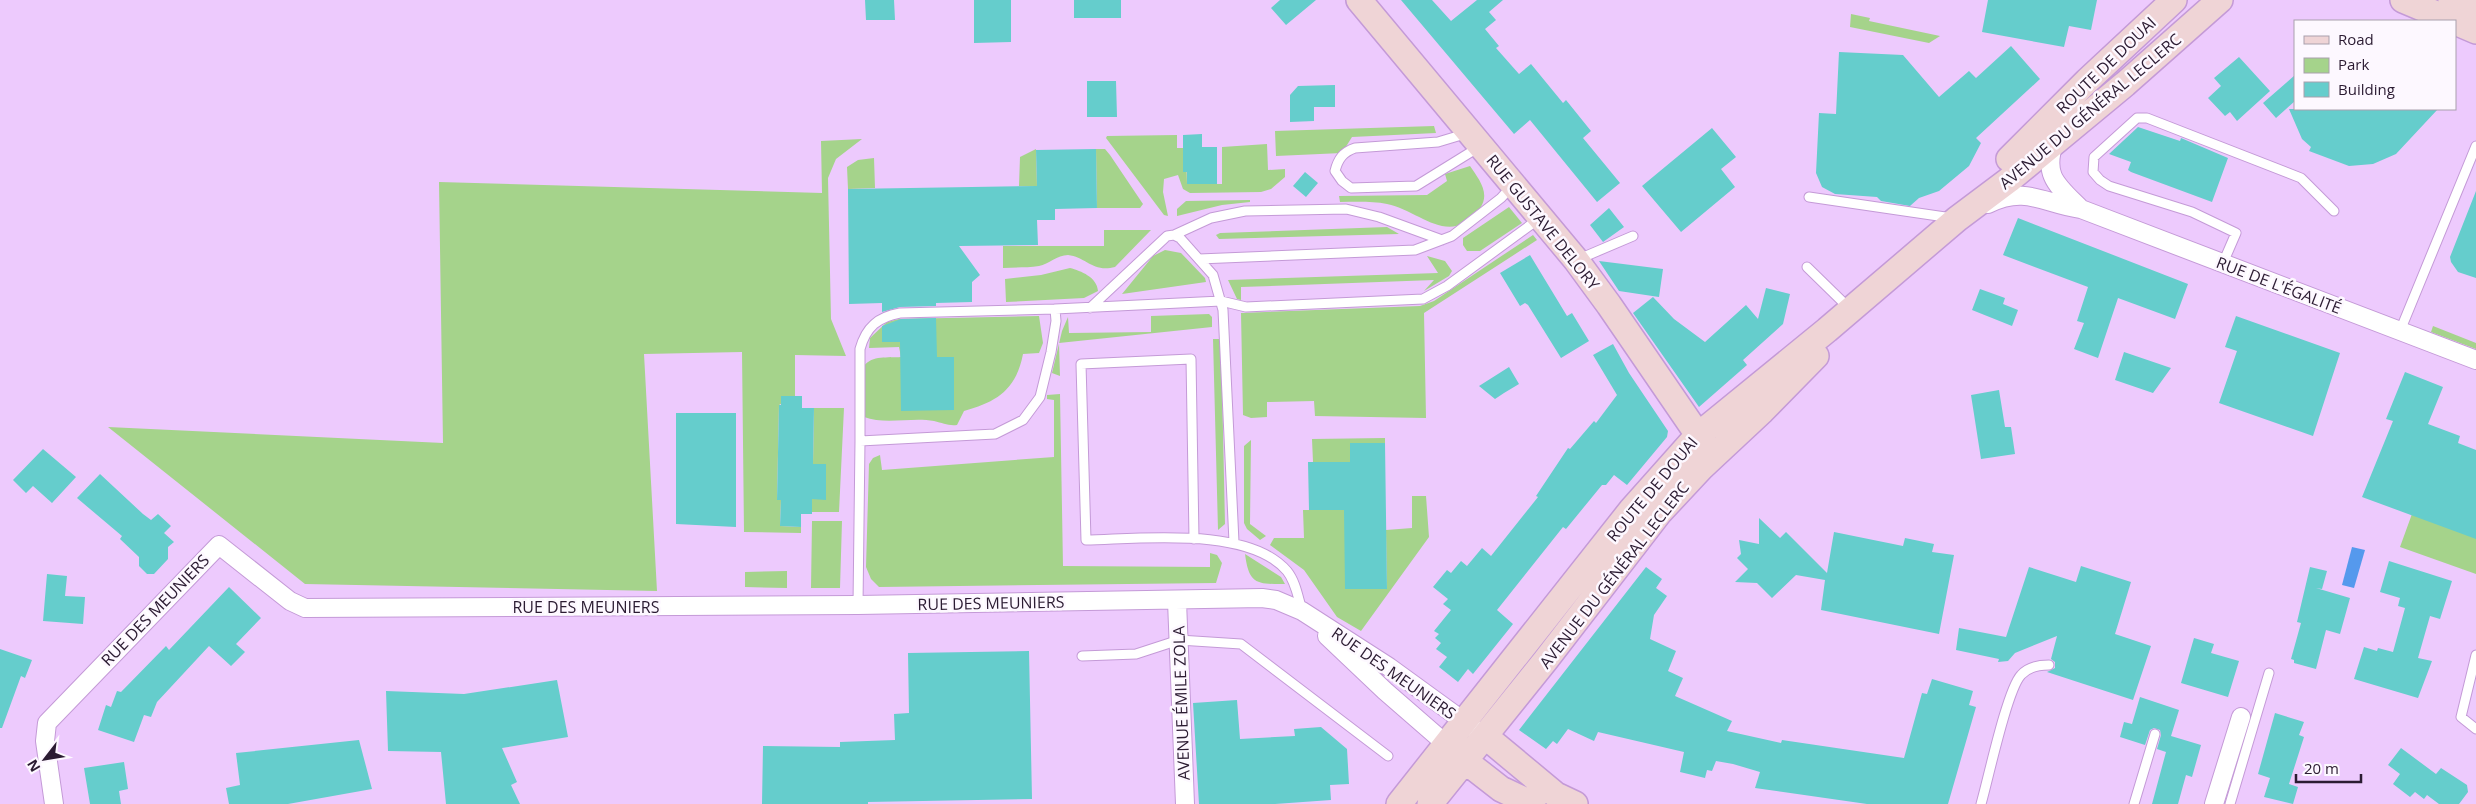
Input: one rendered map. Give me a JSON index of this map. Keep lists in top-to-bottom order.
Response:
{
  "streets": {
    "main road": ["ROUTE DE DOUAI", "AVENUE DU GÉNÉRAL LECLERC", "RUE GUSTAVE DELORY"],
    "street": ["RUE DE L'ÉGALITÉ", "RUE DES MEUNIERS", "AVENUE ÉMILE ZOLA"]
  },
  "crossings": [
    ["ROUTE DE DOUAI", "AVENUE DU GÉNÉRAL LECLERC"],
    ["ROUTE DE DOUAI", "RUE GUSTAVE DELORY"],
    ["ROUTE DE DOUAI", "RUE DE L'ÉGALITÉ"],
    ["ROUTE DE DOUAI", "RUE DES MEUNIERS"],
    ["AVENUE DU GÉNÉRAL LECLERC", "RUE GUSTAVE DELORY"],
    ["AVENUE DU GÉNÉRAL LECLERC", "RUE DE L'ÉGALITÉ"],
    ["AVENUE DU GÉNÉRAL LECLERC", "RUE DES MEUNIERS"],
    ["RUE DES MEUNIERS", "AVENUE ÉMILE ZOLA"]
  ],
  "legend": ["Road", "Park", "Building"],
  "scale_bar": "20 m",
  "north": "bottom left"
}
